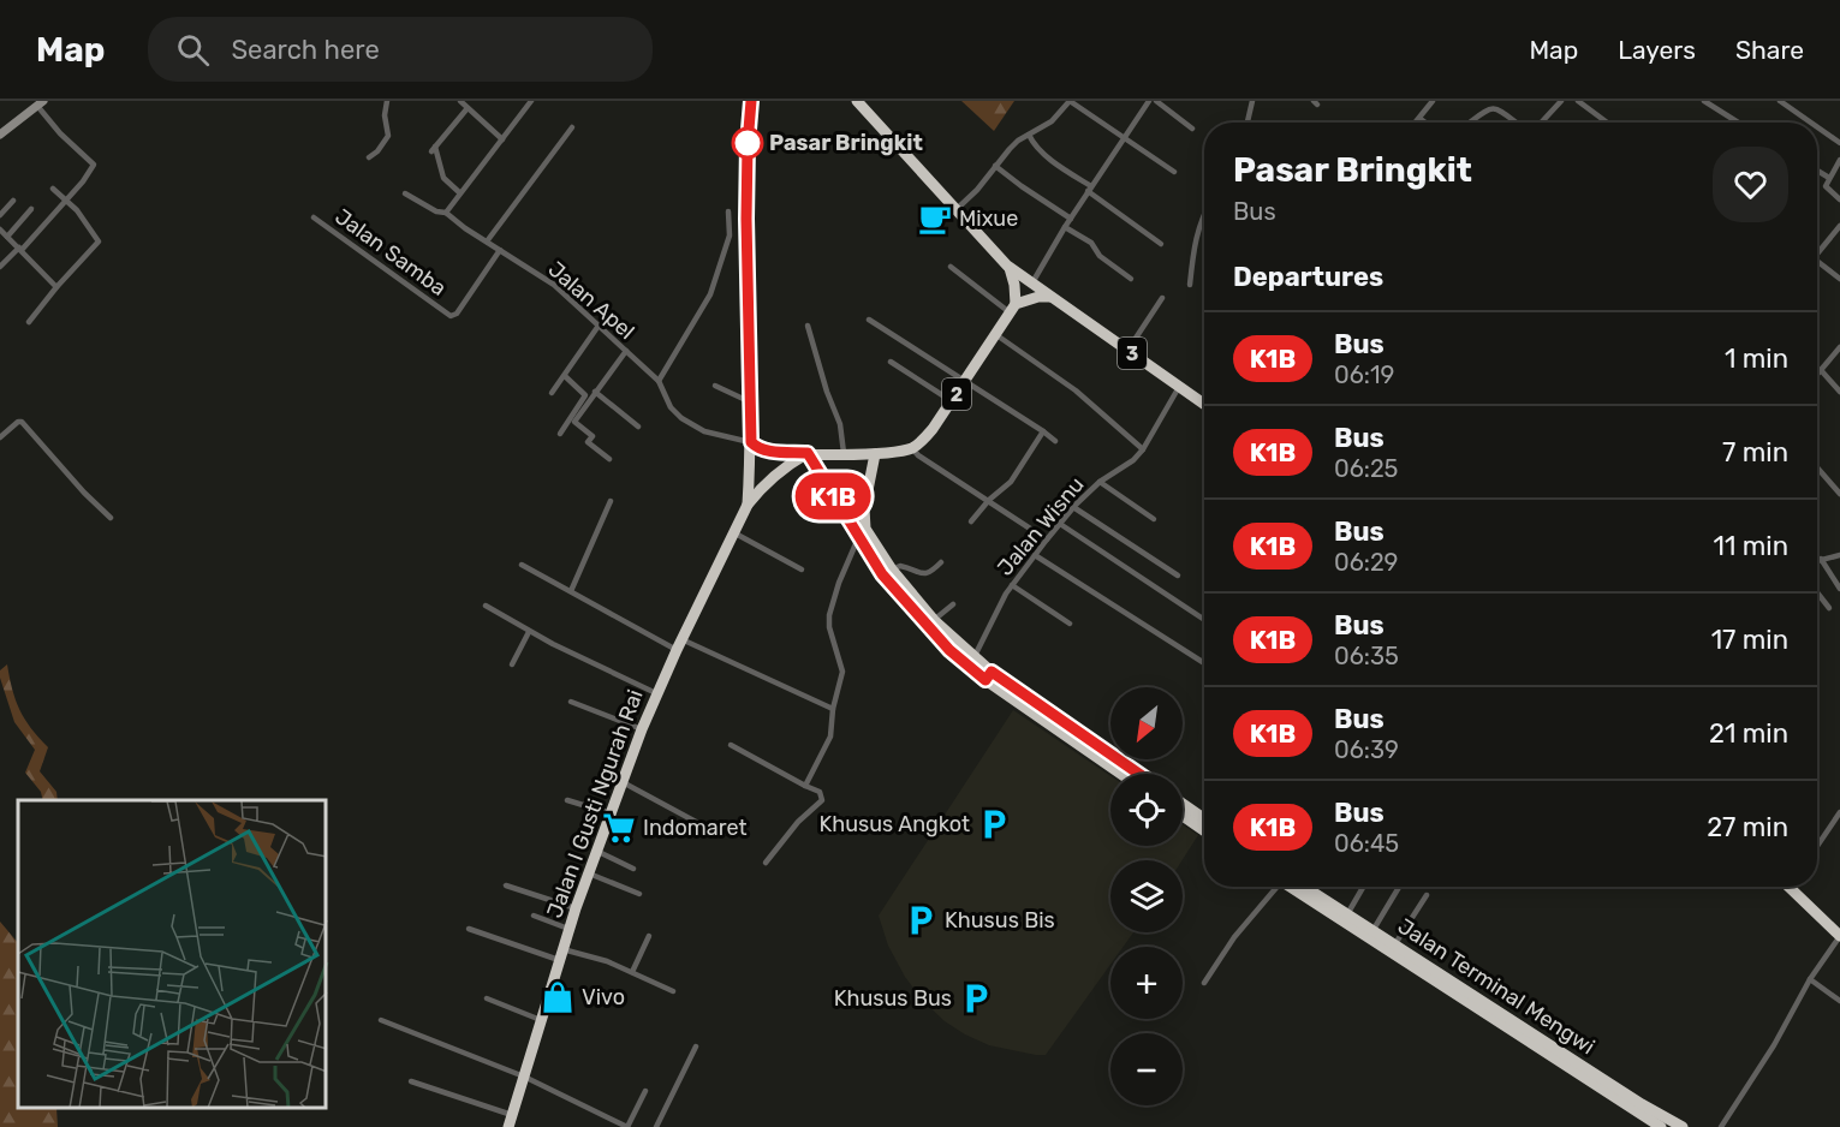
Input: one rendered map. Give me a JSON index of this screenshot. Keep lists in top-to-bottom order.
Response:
{
  "streets": {
    "highway": [
      "3",
      "2",
      "Jalan I Gusti Ngurah Rai",
      "Jalan Terminal Mengwi"
    ],
    "street": ["Jalan Samba", "Jalan Apel", "Jalan Wisnu"]
  },
  "crossings": [
    ["Jalan Samba", "Jalan Apel"],
    ["3", "Jalan Wisnu"]
  ],
  "places": {
    "other": ["Pasar Bringkit"],
    "cafe": ["Mixue"],
    "parking": ["Khusus Angkot", "Khusus Bis", "Khusus Bus"],
    "supermarket": ["Indomaret"],
    "shop": ["Vivo"]
  },
  "lines": ["bus line K1B"],
  "north": "bottom left",
  "page": {
    "header": "Map",
    "search": "Search here",
    "nav": ["Map", "Layers", "Share"],
    "on_map": "K1B",
    "heading": [
      ["Pasar Bringkit", "Bus"],
      "Departures"
    ],
    "list": [
      {
        "mark": "K1B",
        "name": "Bus",
        "note": "06:19",
        "value": "1 min"
      },
      {
        "mark": "K1B",
        "name": "Bus",
        "note": "06:25",
        "value": "7 min"
      },
      {
        "mark": "K1B",
        "name": "Bus",
        "note": "06:29",
        "value": "11 min"
      },
      {
        "mark": "K1B",
        "name": "Bus",
        "note": "06:35",
        "value": "17 min"
      },
      {
        "mark": "K1B",
        "name": "Bus",
        "note": "06:39",
        "value": "21 min"
      },
      {
        "mark": "K1B",
        "name": "Bus",
        "note": "06:45",
        "value": "27 min"
      }
    ],
    "map_buttons": ["+", "−"]
  }
}
